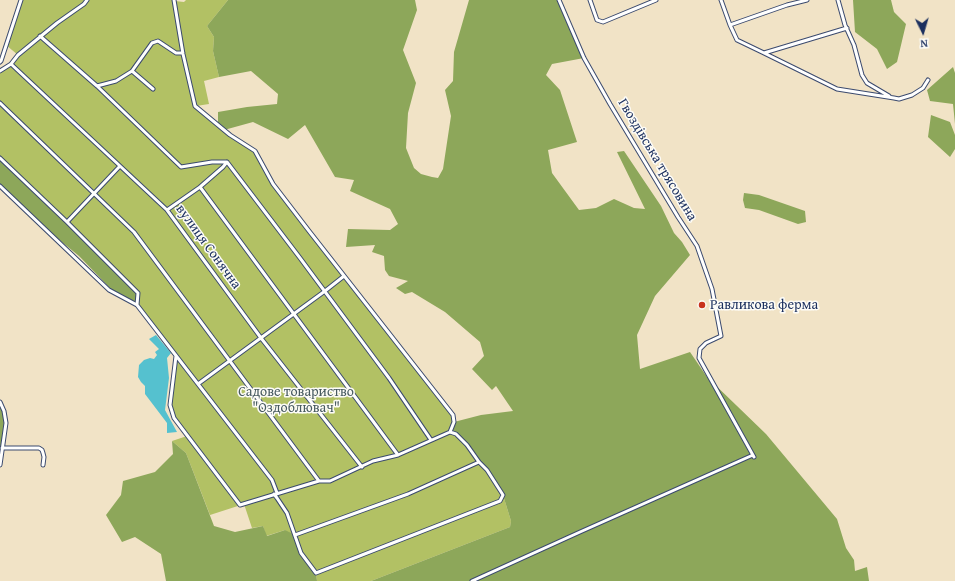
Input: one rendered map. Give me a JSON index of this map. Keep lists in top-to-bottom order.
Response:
{
  "streets": {
    "street": ["Гвоздівська трясовина", "вулиця Сонячна"]
  },
  "parks": ["Садове товариство \"Оздоблювач\""],
  "places": ["Равликова ферма"],
  "north": "bottom"
}
